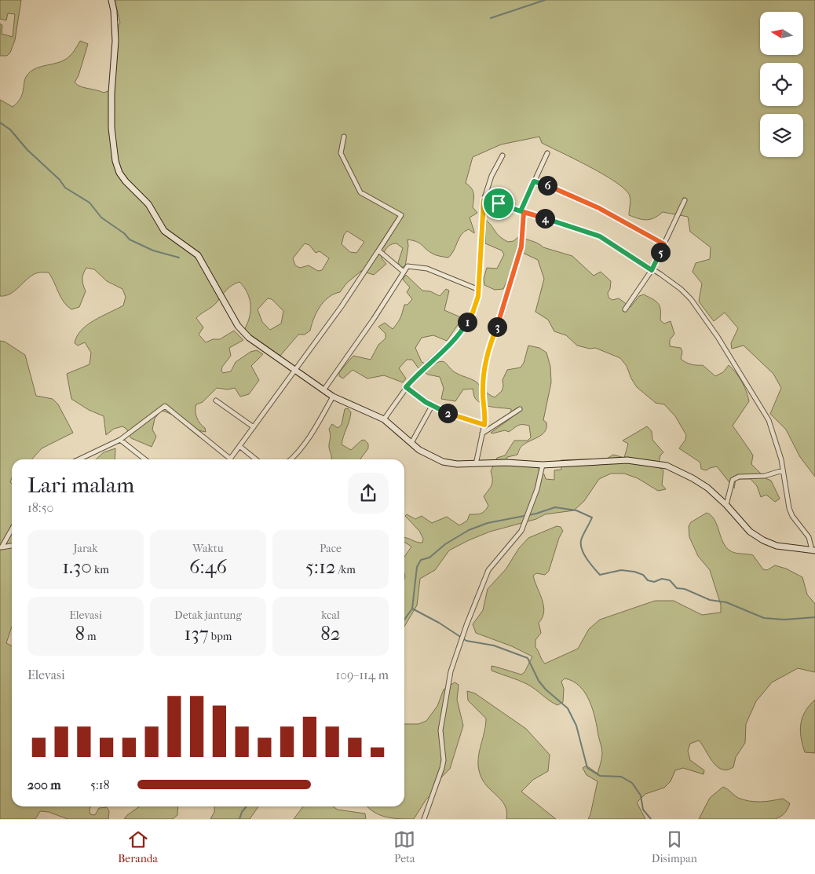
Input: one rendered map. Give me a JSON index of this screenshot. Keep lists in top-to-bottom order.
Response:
{
  "north": "left",
  "page": {
    "pins": [
      "6",
      "4",
      "5",
      "1",
      "3",
      "2"
    ],
    "heading": ["Lari malam", "18:50"],
    "stats": [
      ["Jarak", "1.30 km"],
      ["Waktu", "6:46"],
      ["Pace", "5:12 /km"],
      ["Elevasi", "8 m"],
      ["Detak jantung", "137 bpm"],
      ["kcal", "82"]
    ],
    "chart": ["Elevasi", "109–114 m"],
    "list": [
      {
        "name": "200 m",
        "note": "5:18"
      }
    ],
    "tabs": ["Beranda", "Peta", "Disimpan"]
  }
}
